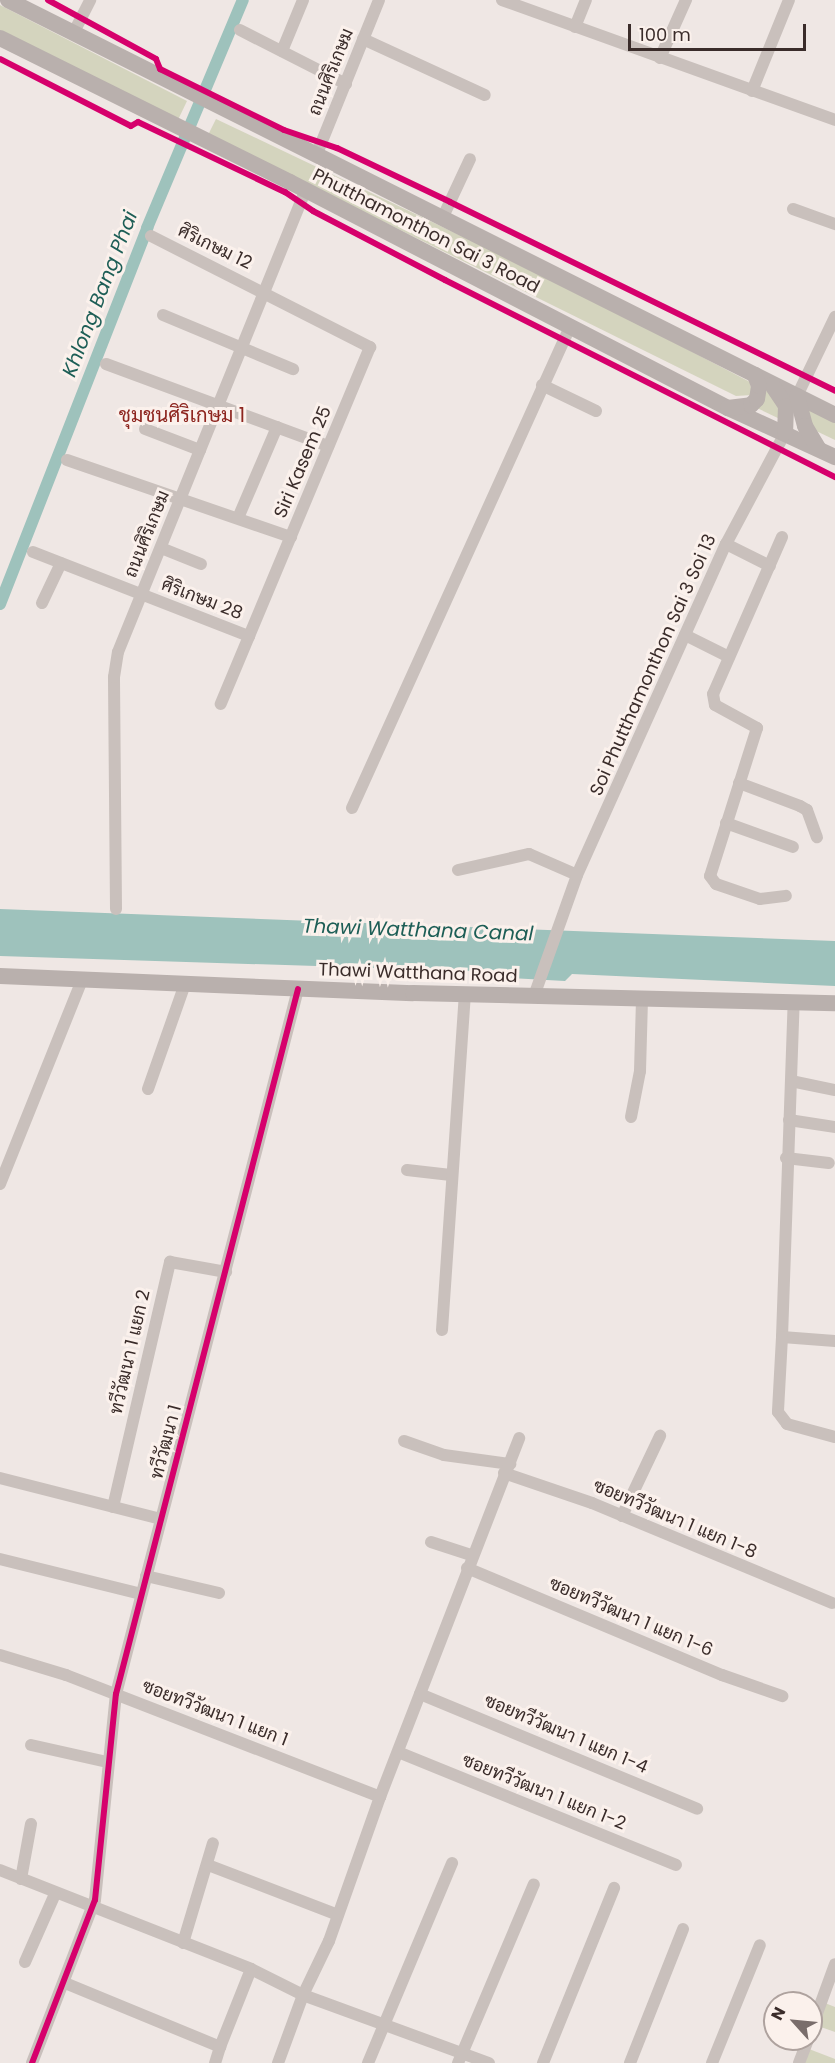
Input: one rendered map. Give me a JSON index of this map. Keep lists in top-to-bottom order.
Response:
{
  "streets": {
    "main road": ["Phutthamonthon Sai 3 Road", "Thawi Watthana Road"],
    "street": [
      "ถนนศิริเกษม",
      "ศิริเกษม 12",
      "Siri Kasem 25",
      "ศิริเกษม 28",
      "Soi Phutthamonthon Sai 3 Soi 13",
      "ทวีวัฒนา 1 แยก 2",
      "ทวีวัฒนา 1",
      "ซอยทวีวัฒนา 1 แยก 1-8",
      "ซอยทวีวัฒนา 1 แยก 1-6",
      "ซอยทวีวัฒนา 1 แยก 1",
      "ซอยทวีวัฒนา 1 แยก 1-4",
      "ซอยทวีวัฒนา 1 แยก 1-2"
    ]
  },
  "crossings": [
    ["ถนนศิริเกษม", "Phutthamonthon Sai 3 Road"],
    ["ถนนศิริเกษม", "ศิริเกษม 12"],
    ["ถนนศิริเกษม", "Siri Kasem 25"],
    ["ถนนศิริเกษม", "ศิริเกษม 28"],
    ["Phutthamonthon Sai 3 Road", "Soi Phutthamonthon Sai 3 Soi 13"],
    ["ศิริเกษม 12", "Siri Kasem 25"],
    ["Siri Kasem 25", "ศิริเกษม 28"],
    ["Soi Phutthamonthon Sai 3 Soi 13", "Thawi Watthana Road"],
    ["Thawi Watthana Road", "ทวีวัฒนา 1"],
    ["ทวีวัฒนา 1 แยก 2", "ทวีวัฒนา 1"],
    ["ทวีวัฒนา 1", "ซอยทวีวัฒนา 1 แยก 1"]
  ],
  "districts": ["ชุมชนศิริเกษม 1"],
  "water": ["Khlong Bang Phai", "Thawi Watthana Canal"],
  "scale_bar": "100 m",
  "north": "top left"
}
